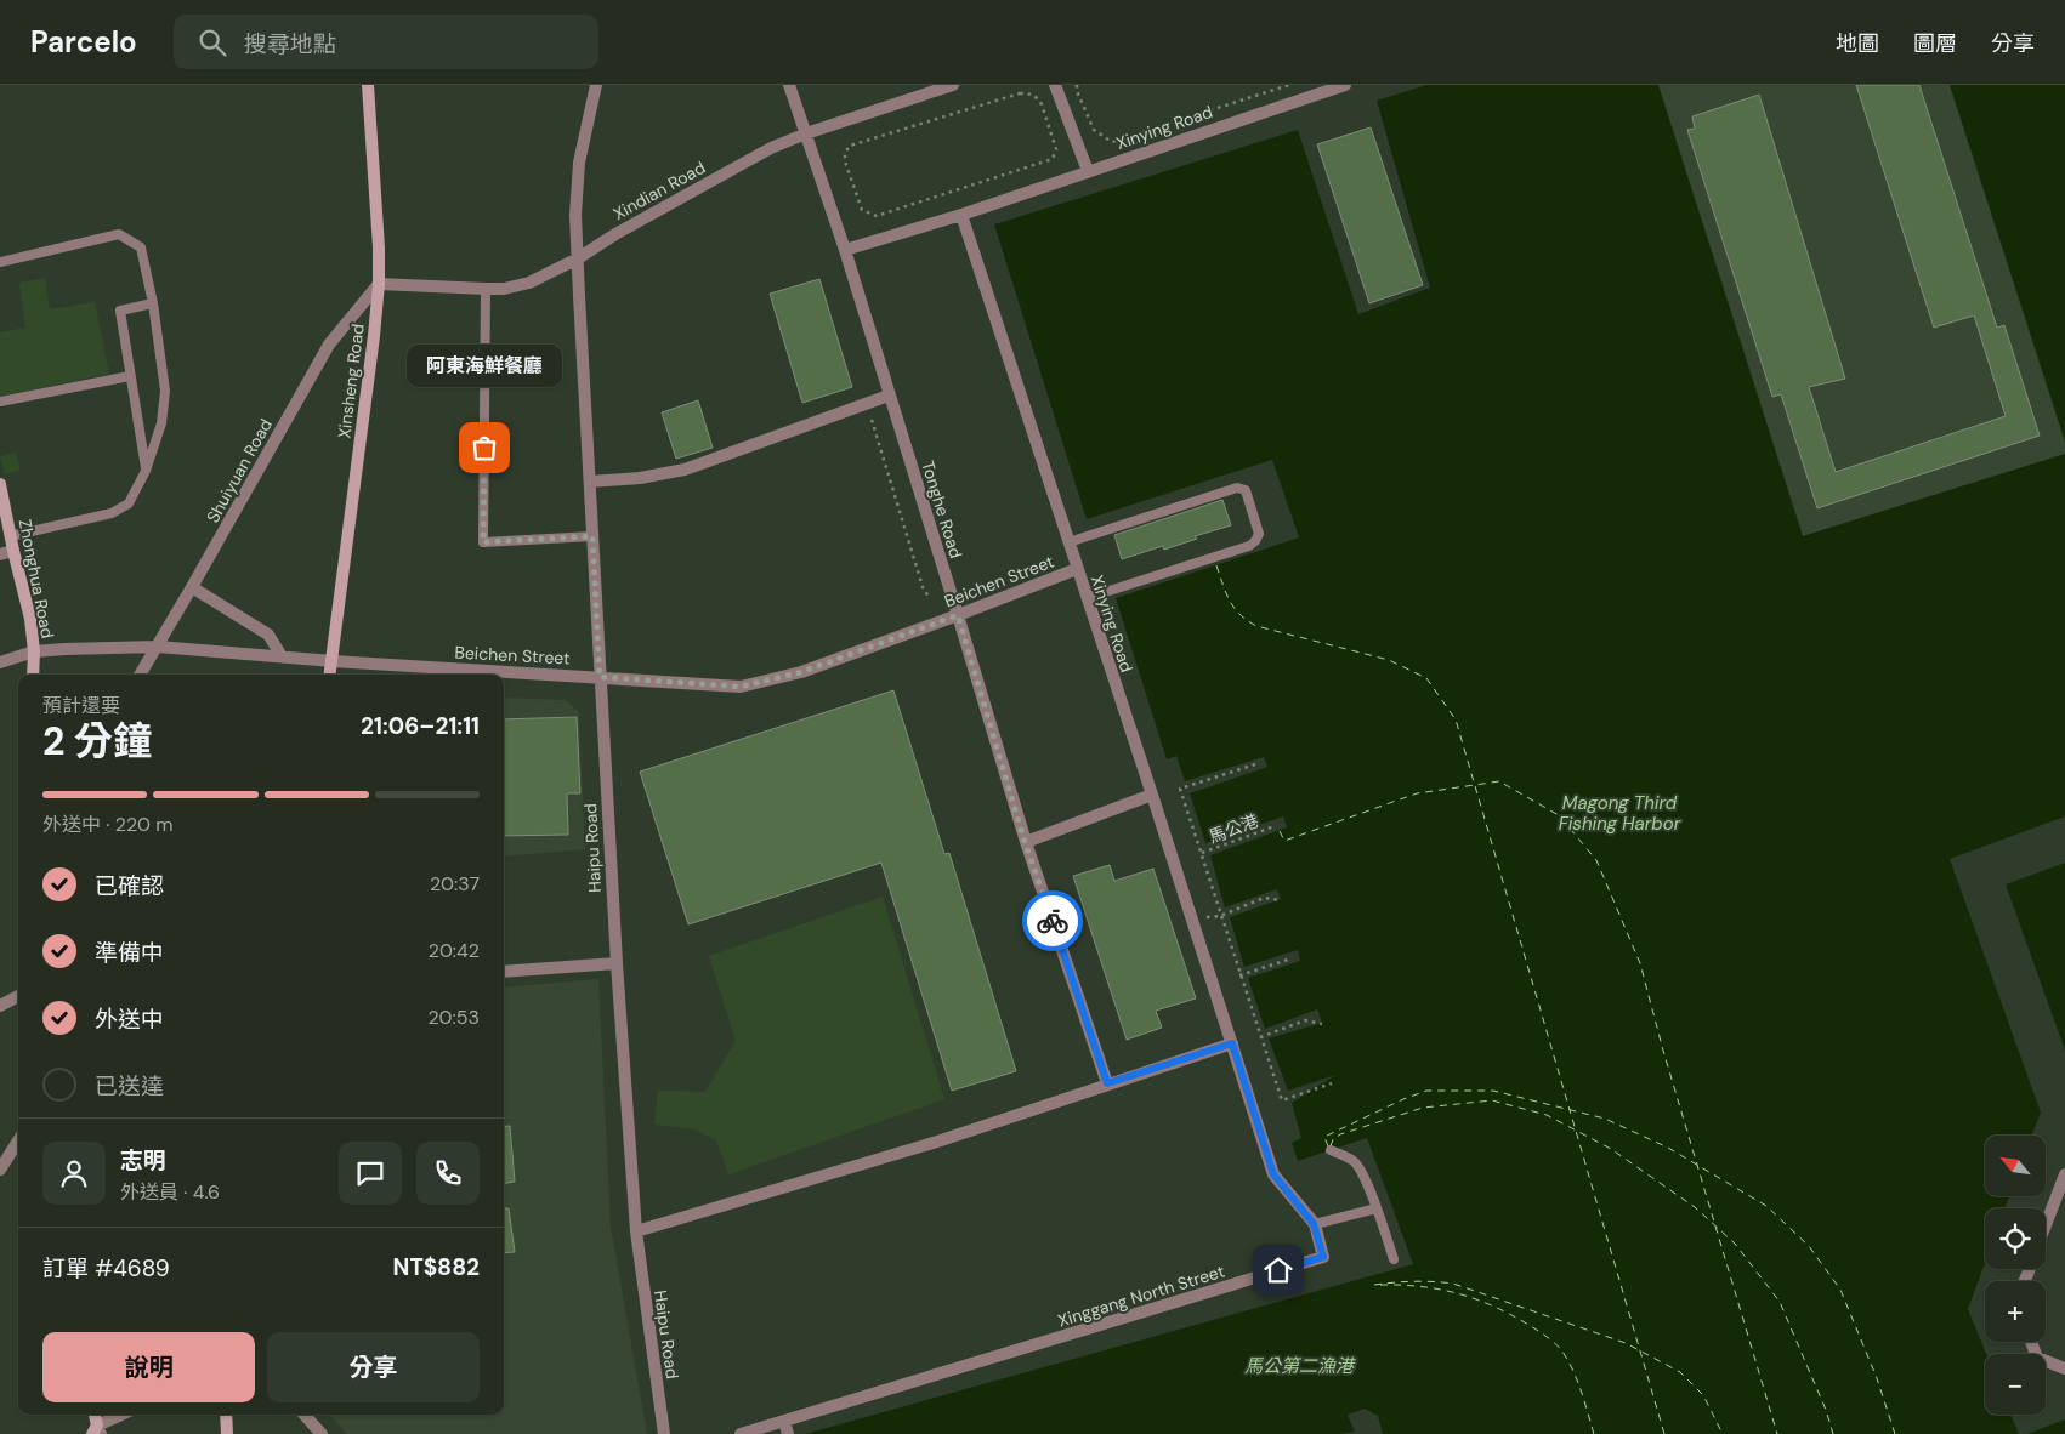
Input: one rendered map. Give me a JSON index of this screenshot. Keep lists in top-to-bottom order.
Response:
{
  "streets": {
    "main road": ["Xinsheng Road", "Zhonghua Road"],
    "street": [
      "Xinying Road",
      "Xindian Road",
      "Shuiyuan Road",
      "Tonghe Road",
      "Beichen Street",
      "Haipu Road",
      "Xinggang North Street"
    ],
    "path": ["馬公港"]
  },
  "crossings": [
    ["Xinying Road", "Tonghe Road"],
    ["Xinying Road", "Beichen Street"],
    ["Xinying Road", "Xinggang North Street"],
    ["Xindian Road", "Xinsheng Road"],
    ["Xindian Road", "Shuiyuan Road"],
    ["Xindian Road", "Tonghe Road"],
    ["Xindian Road", "Haipu Road"],
    ["Xinsheng Road", "Shuiyuan Road"],
    ["Xinsheng Road", "Beichen Street"],
    ["Shuiyuan Road", "Beichen Street"],
    ["Tonghe Road", "Beichen Street"],
    ["Zhonghua Road", "Beichen Street"],
    ["Beichen Street", "Haipu Road"]
  ],
  "water": ["Magong Third Fishing Harbor", "馬公第二漁港"],
  "places": ["阿東海鮮餐廳"],
  "north": "top left",
  "page": {
    "header": "Parcelo",
    "search": "搜尋地點",
    "nav": ["地圖", "圖層", "分享"],
    "bubble": "阿東海鮮餐廳",
    "heading": ["2 分鐘", "預計還要", "21:06–21:11"],
    "panel": [
      "志明",
      "外送員 · 4.6",
      "訂單 #4689",
      "NT$882"
    ],
    "bar": "外送中 · 220 m",
    "list": [
      ["已確認", "20:37"],
      ["準備中", "20:42"],
      ["外送中", "20:53"],
      "已送達"
    ],
    "map_buttons": ["+", "−"],
    "buttons": ["說明", "分享"]
  }
}
